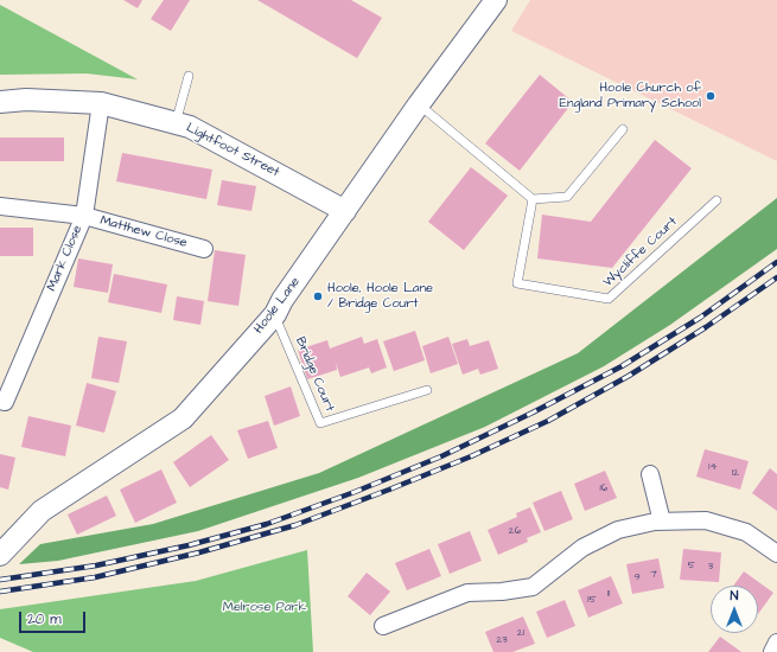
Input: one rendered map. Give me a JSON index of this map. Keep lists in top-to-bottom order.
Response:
{
  "streets": {
    "street": [
      "Lightfoot Street",
      "Matthew Close",
      "Mark Close",
      "Hoole Lane"
    ],
    "lane": ["Wycliffe Court", "Bridge Court"]
  },
  "crossings": [
    ["Lightfoot Street", "Mark Close"],
    ["Lightfoot Street", "Hoole Lane"],
    ["Matthew Close", "Mark Close"],
    ["Hoole Lane", "Bridge Court"]
  ],
  "parks": ["Melrose Park"],
  "places": ["Hoole Church of England Primary School", "Hoole, Hoole Lane / Bridge Court"],
  "house_numbers": [
    "14",
    "12",
    "16",
    "26",
    "5",
    "3",
    "7",
    "9",
    "11",
    "15",
    "21",
    "23"
  ],
  "scale_bar": "20 m",
  "north": "top"
}
